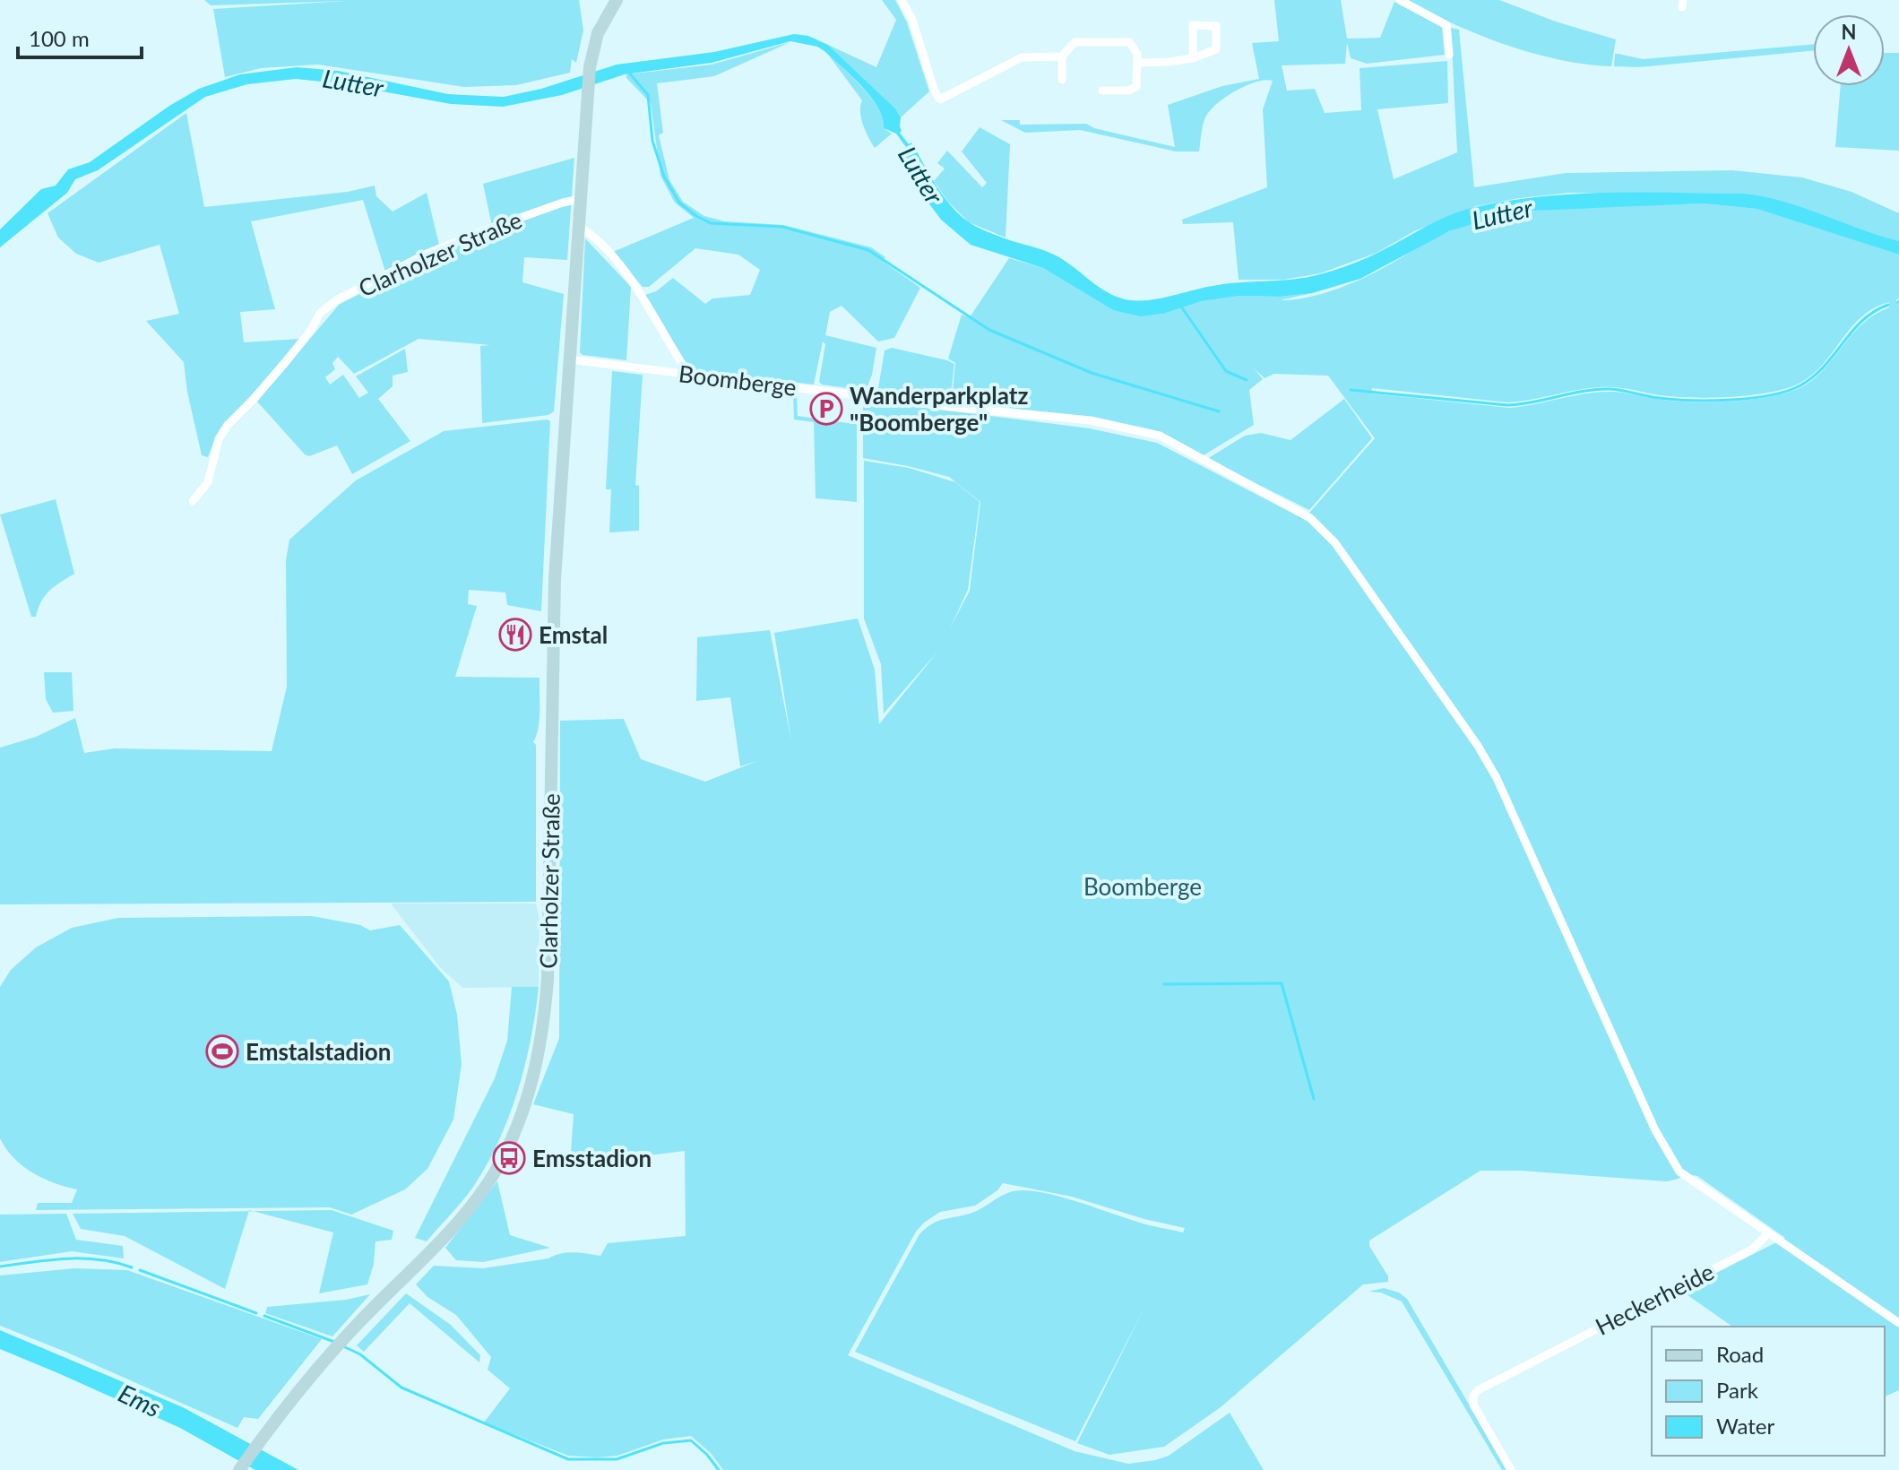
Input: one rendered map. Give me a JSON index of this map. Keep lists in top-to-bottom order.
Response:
{
  "streets": {
    "street": ["Clarholzer Straße", "Boomberge", "Heckerheide"]
  },
  "crossings": [
    ["Clarholzer Straße", "Boomberge"],
    ["Boomberge", "Heckerheide"]
  ],
  "water": ["Lutter", "Ems"],
  "parks": ["Boomberge"],
  "places": {
    "parking": ["Wanderparkplatz \"Boomberge\""],
    "restaurant": ["Emstal"],
    "sports": ["Emstalstadion"],
    "bus stop": ["Emsstadion"]
  },
  "legend": ["Road", "Park", "Water"],
  "scale_bar": "100 m",
  "north": "top"
}
